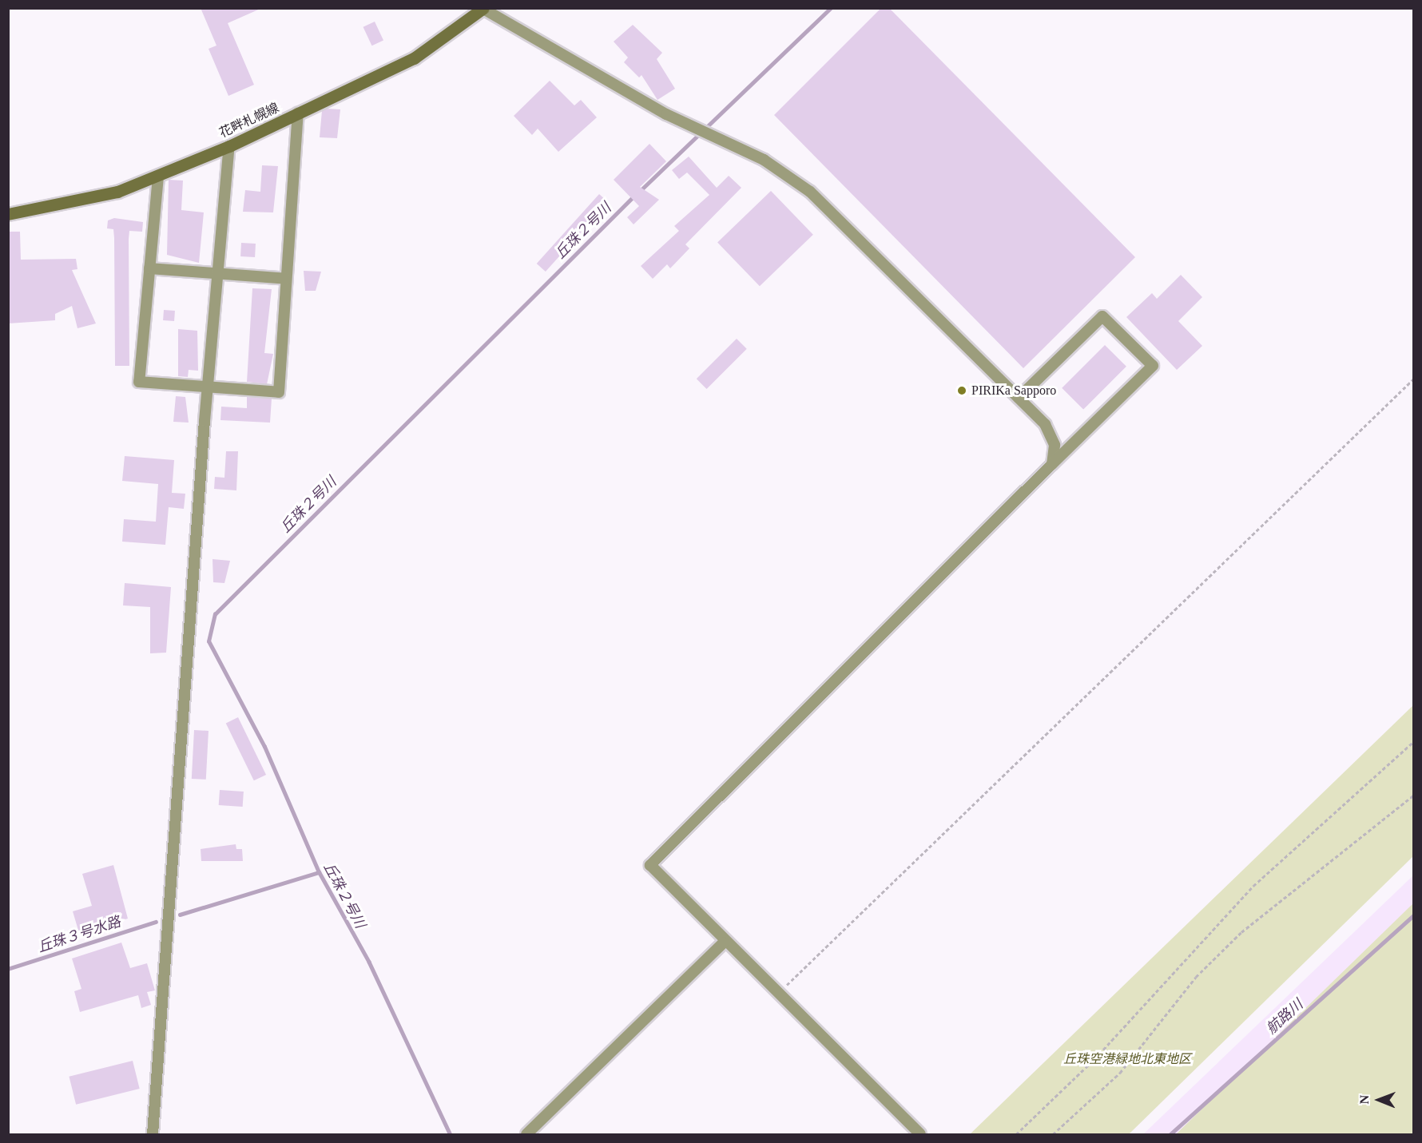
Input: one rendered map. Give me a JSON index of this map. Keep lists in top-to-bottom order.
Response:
{
  "streets": {
    "main road": ["花畔札幌線"]
  },
  "water": ["丘珠２号川", "丘珠３号水路", "航路川"],
  "parks": ["丘珠空港緑地北東地区"],
  "places": ["PIRIKa Sapporo"],
  "north": "left"
}
